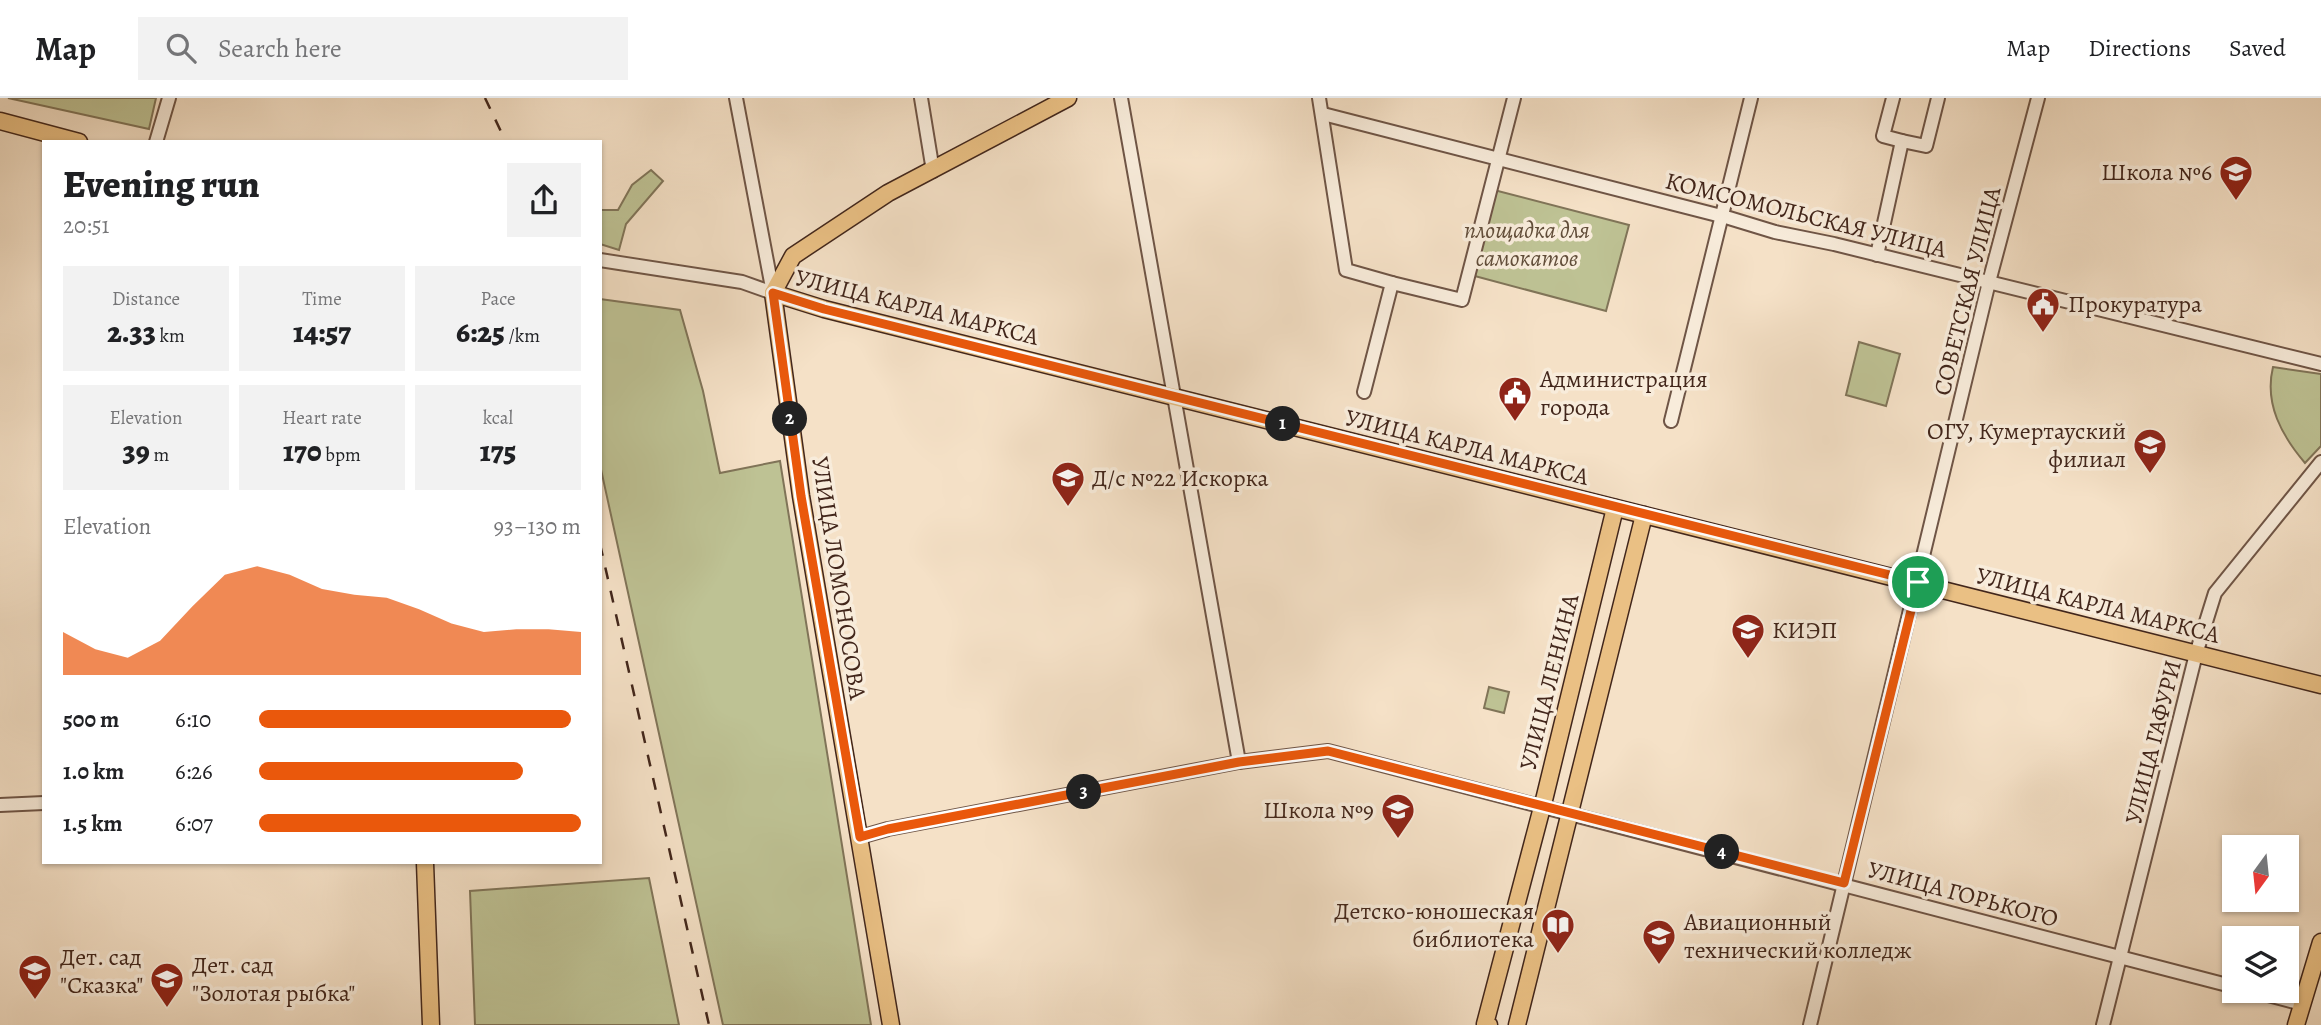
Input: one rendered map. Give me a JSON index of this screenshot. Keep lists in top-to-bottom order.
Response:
{
  "streets": {
    "main road": ["УЛИЦА КАРЛА МАРКСА", "УЛИЦА ЛОМОНОСОВА", "УЛИЦА ЛЕНИНА"],
    "street": [
      "КОМСОМОЛЬСКАЯ УЛИЦА",
      "СОВЕТСКАЯ УЛИЦА",
      "УЛИЦА ГАФУРИ",
      "УЛИЦА ГОРЬКОГО"
    ]
  },
  "crossings": [
    ["КОМСОМОЛЬСКАЯ УЛИЦА", "СОВЕТСКАЯ УЛИЦА"],
    ["СОВЕТСКАЯ УЛИЦА", "УЛИЦА КАРЛА МАРКСА"],
    ["СОВЕТСКАЯ УЛИЦА", "УЛИЦА ГОРЬКОГО"],
    ["УЛИЦА КАРЛА МАРКСА", "УЛИЦА ЛОМОНОСОВА"],
    ["УЛИЦА КАРЛА МАРКСА", "УЛИЦА ЛЕНИНА"],
    ["УЛИЦА КАРЛА МАРКСА", "УЛИЦА ГАФУРИ"],
    ["УЛИЦА ЛОМОНОСОВА", "УЛИЦА ГОРЬКОГО"],
    ["УЛИЦА ЛЕНИНА", "УЛИЦА ГОРЬКОГО"],
    ["УЛИЦА ГАФУРИ", "УЛИЦА ГОРЬКОГО"]
  ],
  "parks": ["площадка для самокатов"],
  "places": {
    "school or university": [
      "Школа №6",
      "ОГУ, Кумертауский филиал",
      "Д/с №22 Искорка",
      "КИЭП",
      "Школа №9",
      "Авиационный технический колледж",
      "Дет. сад \"Сказка\"",
      "Дет. сад \"Золотая рыбка\""
    ],
    "public building": ["Прокуратура", "Администрация города"],
    "library": ["Детско-юношеская библиотека"]
  },
  "north": "bottom",
  "page": {
    "header": "Map",
    "search": "Search here",
    "nav": ["Map", "Directions", "Saved"],
    "heading": ["Evening run", "20:51"],
    "stats": [
      ["Distance", "2.33 km"],
      ["Time", "14:57"],
      ["Pace", "6:25 /km"],
      ["Elevation", "39 m"],
      ["Heart rate", "170 bpm"],
      ["kcal", "175"]
    ],
    "pins": [
      "2",
      "1",
      "3",
      "4"
    ],
    "chart": ["Elevation", "93–130 m"],
    "list": [
      {
        "name": "500 m",
        "note": "6:10"
      },
      {
        "name": "1.0 km",
        "note": "6:26"
      },
      {
        "name": "1.5 km",
        "note": "6:07"
      }
    ]
  }
}
